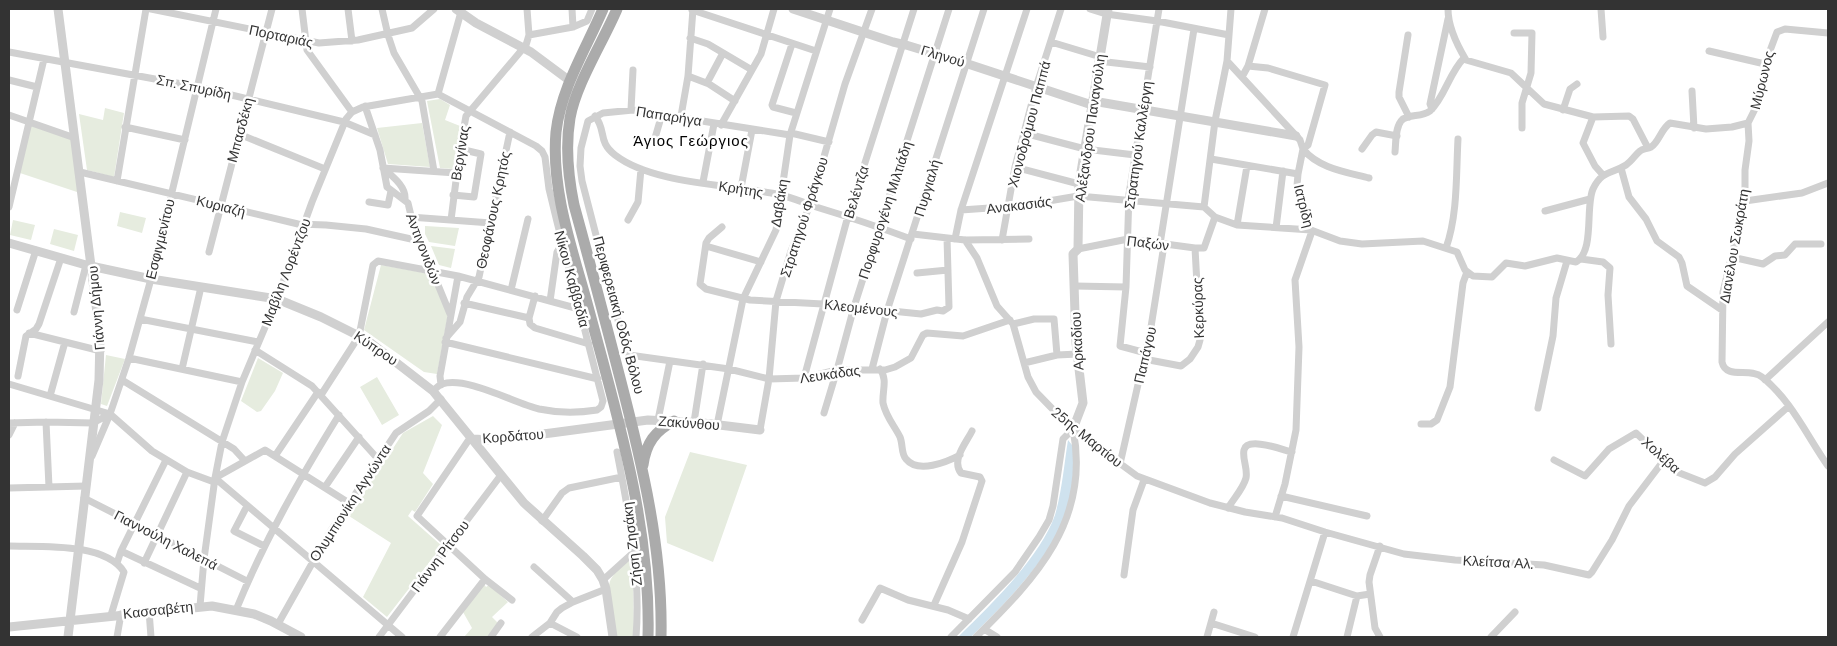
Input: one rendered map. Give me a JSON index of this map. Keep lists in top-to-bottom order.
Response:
{
  "streets": {
    "main road": ["Περιφερειακή Οδός Βόλου"],
    "street": [
      "Πορταριάς",
      "Γληνού",
      "Μύρωνος",
      "Σπ. Σπυρίδη",
      "Παπαρήγα",
      "Χιονοδρόμου Παππά",
      "Αλέξανδρου Παναγούλη",
      "Μπασδέκη",
      "Στρατηγού Καλλέργη",
      "Βεργίνας",
      "Πυργιαλή",
      "Κρήτης",
      "Βελέντζα",
      "Δαβάκη",
      "Ανακασιάς",
      "Κυριαζή",
      "Ιατρίδη",
      "Θεοφάνους Κρητός",
      "Πορφυρογένη Μιλτιάδη",
      "Στρατηγού Φράγκου",
      "Εσφιγμενίτου",
      "Παξών",
      "Διανέλου Σωκράτη",
      "Αντιγονιδών",
      "Μαβίλη Λορέντζου",
      "Νίκου Καββαδία",
      "Γιάννη Δήμου",
      "Κλεομένους",
      "Κερκύρας",
      "Αρκαδίου",
      "Κύπρου",
      "Παπάγου",
      "Λευκάδας",
      "Ζακύνθου",
      "Κορδάτου",
      "25ης Μαρτίου",
      "Χολέβα",
      "Ολυμπιονίκη Αγνώντα",
      "Γιαννούλη Χαλεπά",
      "Ζήση Ζησάκη",
      "Γιάννη Ρίτσου",
      "Κλείτσα Αλ.",
      "Κασσαβέτη"
    ]
  },
  "crossings": [
    ["Πορταριάς", "Μπασδέκη"],
    ["Πορταριάς", "Εσφιγμενίτου"],
    ["Γληνού", "Χιονοδρόμου Παππά"],
    ["Γληνού", "Αλέξανδρου Παναγούλη"],
    ["Γληνού", "Στρατηγού Καλλέργη"],
    ["Γληνού", "Πυργιαλή"],
    ["Γληνού", "Βελέντζα"],
    ["Γληνού", "Δαβάκη"],
    ["Γληνού", "Πορφυρογένη Μιλτιάδη"],
    ["Γληνού", "Στρατηγού Φράγκου"],
    ["Γληνού", "Παπάγου"],
    ["Μύρωνος", "Διανέλου Σωκράτη"],
    ["Σπ. Σπυρίδη", "Μπασδέκη"],
    ["Σπ. Σπυρίδη", "Εσφιγμενίτου"],
    ["Σπ. Σπυρίδη", "Μαβίλη Λορέντζου"],
    ["Σπ. Σπυρίδη", "Γιάννη Δήμου"],
    ["Παπαρήγα", "Κρήτης"],
    ["Παπαρήγα", "Δαβάκη"],
    ["Παπαρήγα", "Στρατηγού Φράγκου"],
    ["Παπαρήγα", "Λευκάδας"],
    ["Χιονοδρόμου Παππά", "Κρήτης"],
    ["Χιονοδρόμου Παππά", "Ανακασιάς"],
    ["Αλέξανδρου Παναγούλη", "Ανακασιάς"],
    ["Αλέξανδρου Παναγούλη", "Παξών"],
    ["Αλέξανδρου Παναγούλη", "Αρκαδίου"],
    ["Μπασδέκη", "Κυριαζή"],
    ["Στρατηγού Καλλέργη", "Ανακασιάς"],
    ["Στρατηγού Καλλέργη", "Παξών"],
    ["Στρατηγού Καλλέργη", "Κερκύρας"],
    ["Στρατηγού Καλλέργη", "Παπάγου"],
    ["Πυργιαλή", "Κρήτης"],
    ["Πυργιαλή", "Κλεομένους"],
    ["Πυργιαλή", "Λευκάδας"],
    ["Κρήτης", "Βελέντζα"],
    ["Κρήτης", "Δαβάκη"],
    ["Κρήτης", "Πορφυρογένη Μιλτιάδη"],
    ["Κρήτης", "Στρατηγού Φράγκου"],
    ["Κρήτης", "Κλεομένους"],
    ["Κρήτης", "Λευκάδας"],
    ["Κρήτης", "25ης Μαρτίου"],
    ["Βελέντζα", "Κλεομένους"],
    ["Βελέντζα", "Λευκάδας"],
    ["Δαβάκη", "Κλεομένους"],
    ["Δαβάκη", "Λευκάδας"],
    ["Δαβάκη", "Ζακύνθου"],
    ["Ανακασιάς", "Παπάγου"],
    ["Κυριαζή", "Εσφιγμενίτου"],
    ["Κυριαζή", "Αντιγονιδών"],
    ["Κυριαζή", "Μαβίλη Λορέντζου"],
    ["Κυριαζή", "Γιάννη Δήμου"],
    ["Ιατρίδη", "25ης Μαρτίου"],
    ["Ιατρίδη", "Κλείτσα Αλ."],
    ["Θεοφάνους Κρητός", "Αντιγονιδών"],
    ["Θεοφάνους Κρητός", "Νίκου Καββαδία"],
    ["Θεοφάνους Κρητός", "Κύπρου"],
    ["Πορφυρογένη Μιλτιάδη", "Κλεομένους"],
    ["Πορφυρογένη Μιλτιάδη", "Λευκάδας"],
    ["Στρατηγού Φράγκου", "Κλεομένους"],
    ["Στρατηγού Φράγκου", "Λευκάδας"],
    ["Στρατηγού Φράγκου", "Ζακύνθου"],
    ["Εσφιγμενίτου", "Γιάννη Δήμου"],
    ["Εσφιγμενίτου", "Κύπρου"],
    ["Παξών", "Κερκύρας"],
    ["Παξών", "Αρκαδίου"],
    ["Παξών", "Παπάγου"],
    ["Μαβίλη Λορέντζου", "Κύπρου"],
    ["Μαβίλη Λορέντζου", "Γιαννούλη Χαλεπά"],
    ["Μαβίλη Λορέντζου", "Κασσαβέτη"],
    ["Νίκου Καββαδία", "Κύπρου"],
    ["Γιάννη Δήμου", "Κύπρου"],
    ["Γιάννη Δήμου", "Γιαννούλη Χαλεπά"],
    ["Γιάννη Δήμου", "Κασσαβέτη"],
    ["Κερκύρας", "Παπάγου"],
    ["Περιφερειακή Οδός Βόλου", "Ζακύνθου"],
    ["Περιφερειακή Οδός Βόλου", "Κορδάτου"],
    ["Αρκαδίου", "25ης Μαρτίου"],
    ["Κύπρου", "Κορδάτου"],
    ["Κύπρου", "Ολυμπιονίκη Αγνώντα"],
    ["Κύπρου", "Γιάννη Ρίτσου"],
    ["Παπάγου", "25ης Μαρτίου"],
    ["Λευκάδας", "25ης Μαρτίου"],
    ["Ζακύνθου", "Κορδάτου"],
    ["Κορδάτου", "Γιάννη Ρίτσου"],
    ["25ης Μαρτίου", "Κλείτσα Αλ."],
    ["Χολέβα", "Κλείτσα Αλ."],
    ["Ολυμπιονίκη Αγνώντα", "Κασσαβέτη"]
  ],
  "districts": ["Άγιος Γεώργιος"]
}
